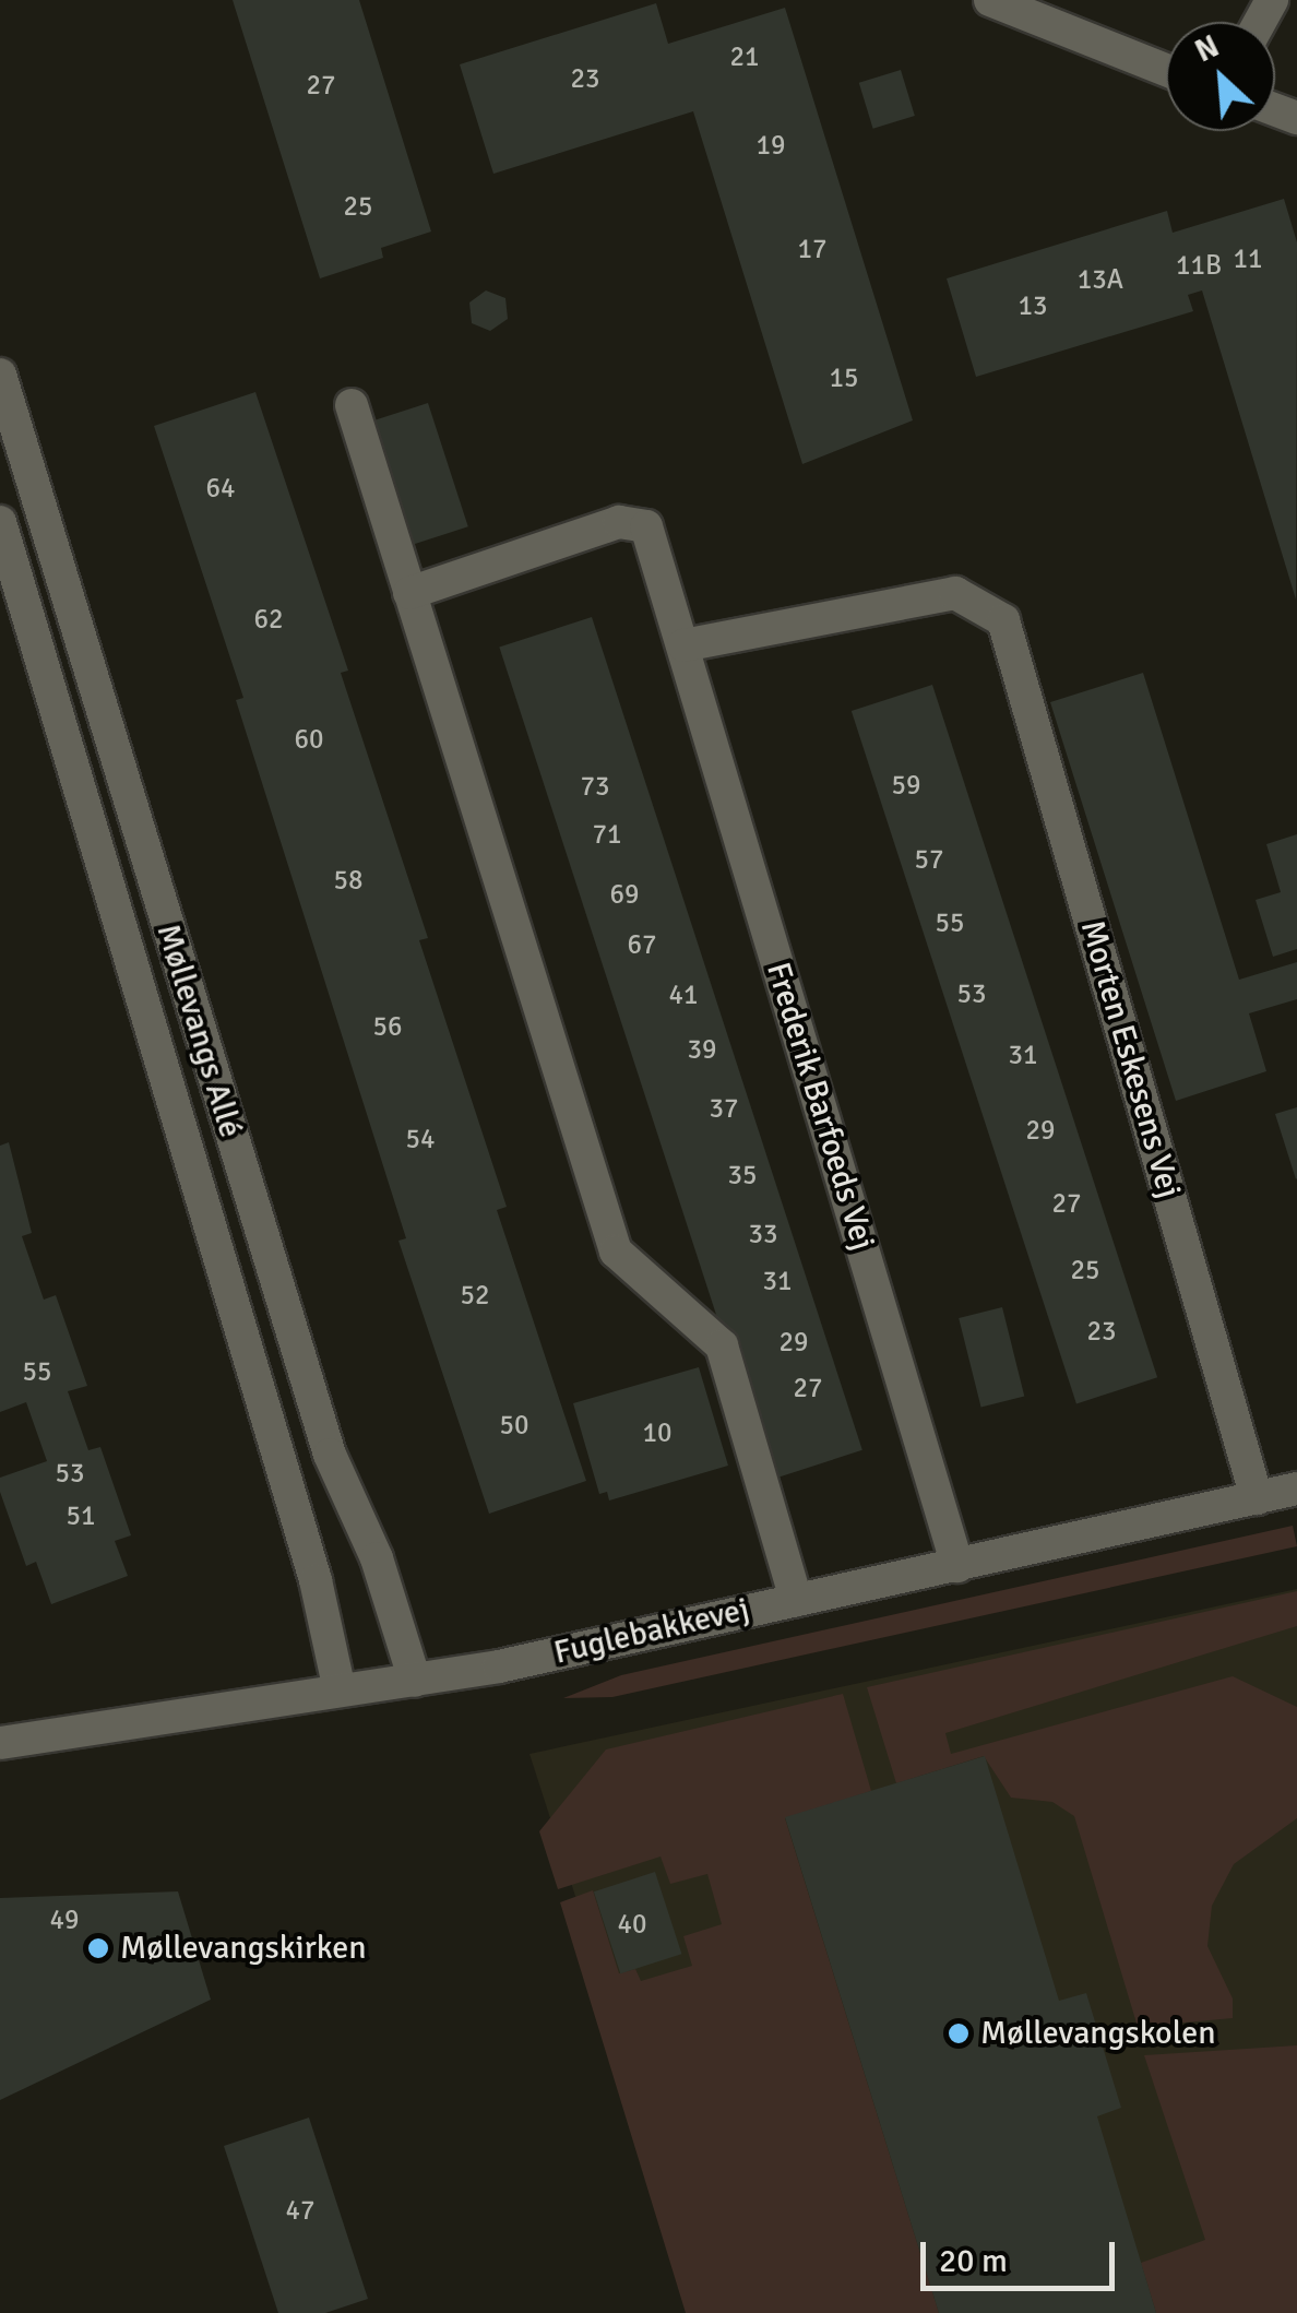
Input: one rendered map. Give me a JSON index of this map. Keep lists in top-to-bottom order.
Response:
{
  "streets": {
    "street": [
      "Møllevangs Allé",
      "Morten Eskesens Vej",
      "Frederik Barfoeds Vej",
      "Fuglebakkevej"
    ]
  },
  "crossings": [
    ["Møllevangs Allé", "Fuglebakkevej"],
    ["Morten Eskesens Vej", "Frederik Barfoeds Vej"],
    ["Morten Eskesens Vej", "Fuglebakkevej"],
    ["Frederik Barfoeds Vej", "Fuglebakkevej"]
  ],
  "places": ["Møllevangskirken", "Møllevangskolen"],
  "house_numbers": [
    "21",
    "23",
    "27",
    "19",
    "25",
    "17",
    "11",
    "11B",
    "13A",
    "13",
    "15",
    "64",
    "62",
    "60",
    "59",
    "73",
    "71",
    "57",
    "58",
    "69",
    "55",
    "67",
    "53",
    "41",
    "56",
    "39",
    "31",
    "37",
    "29",
    "54",
    "35",
    "27",
    "33",
    "25",
    "31",
    "52",
    "23",
    "29",
    "55",
    "27",
    "50",
    "10",
    "53",
    "51",
    "49",
    "40",
    "47"
  ],
  "scale_bar": "20 m",
  "north": "top left"
}
